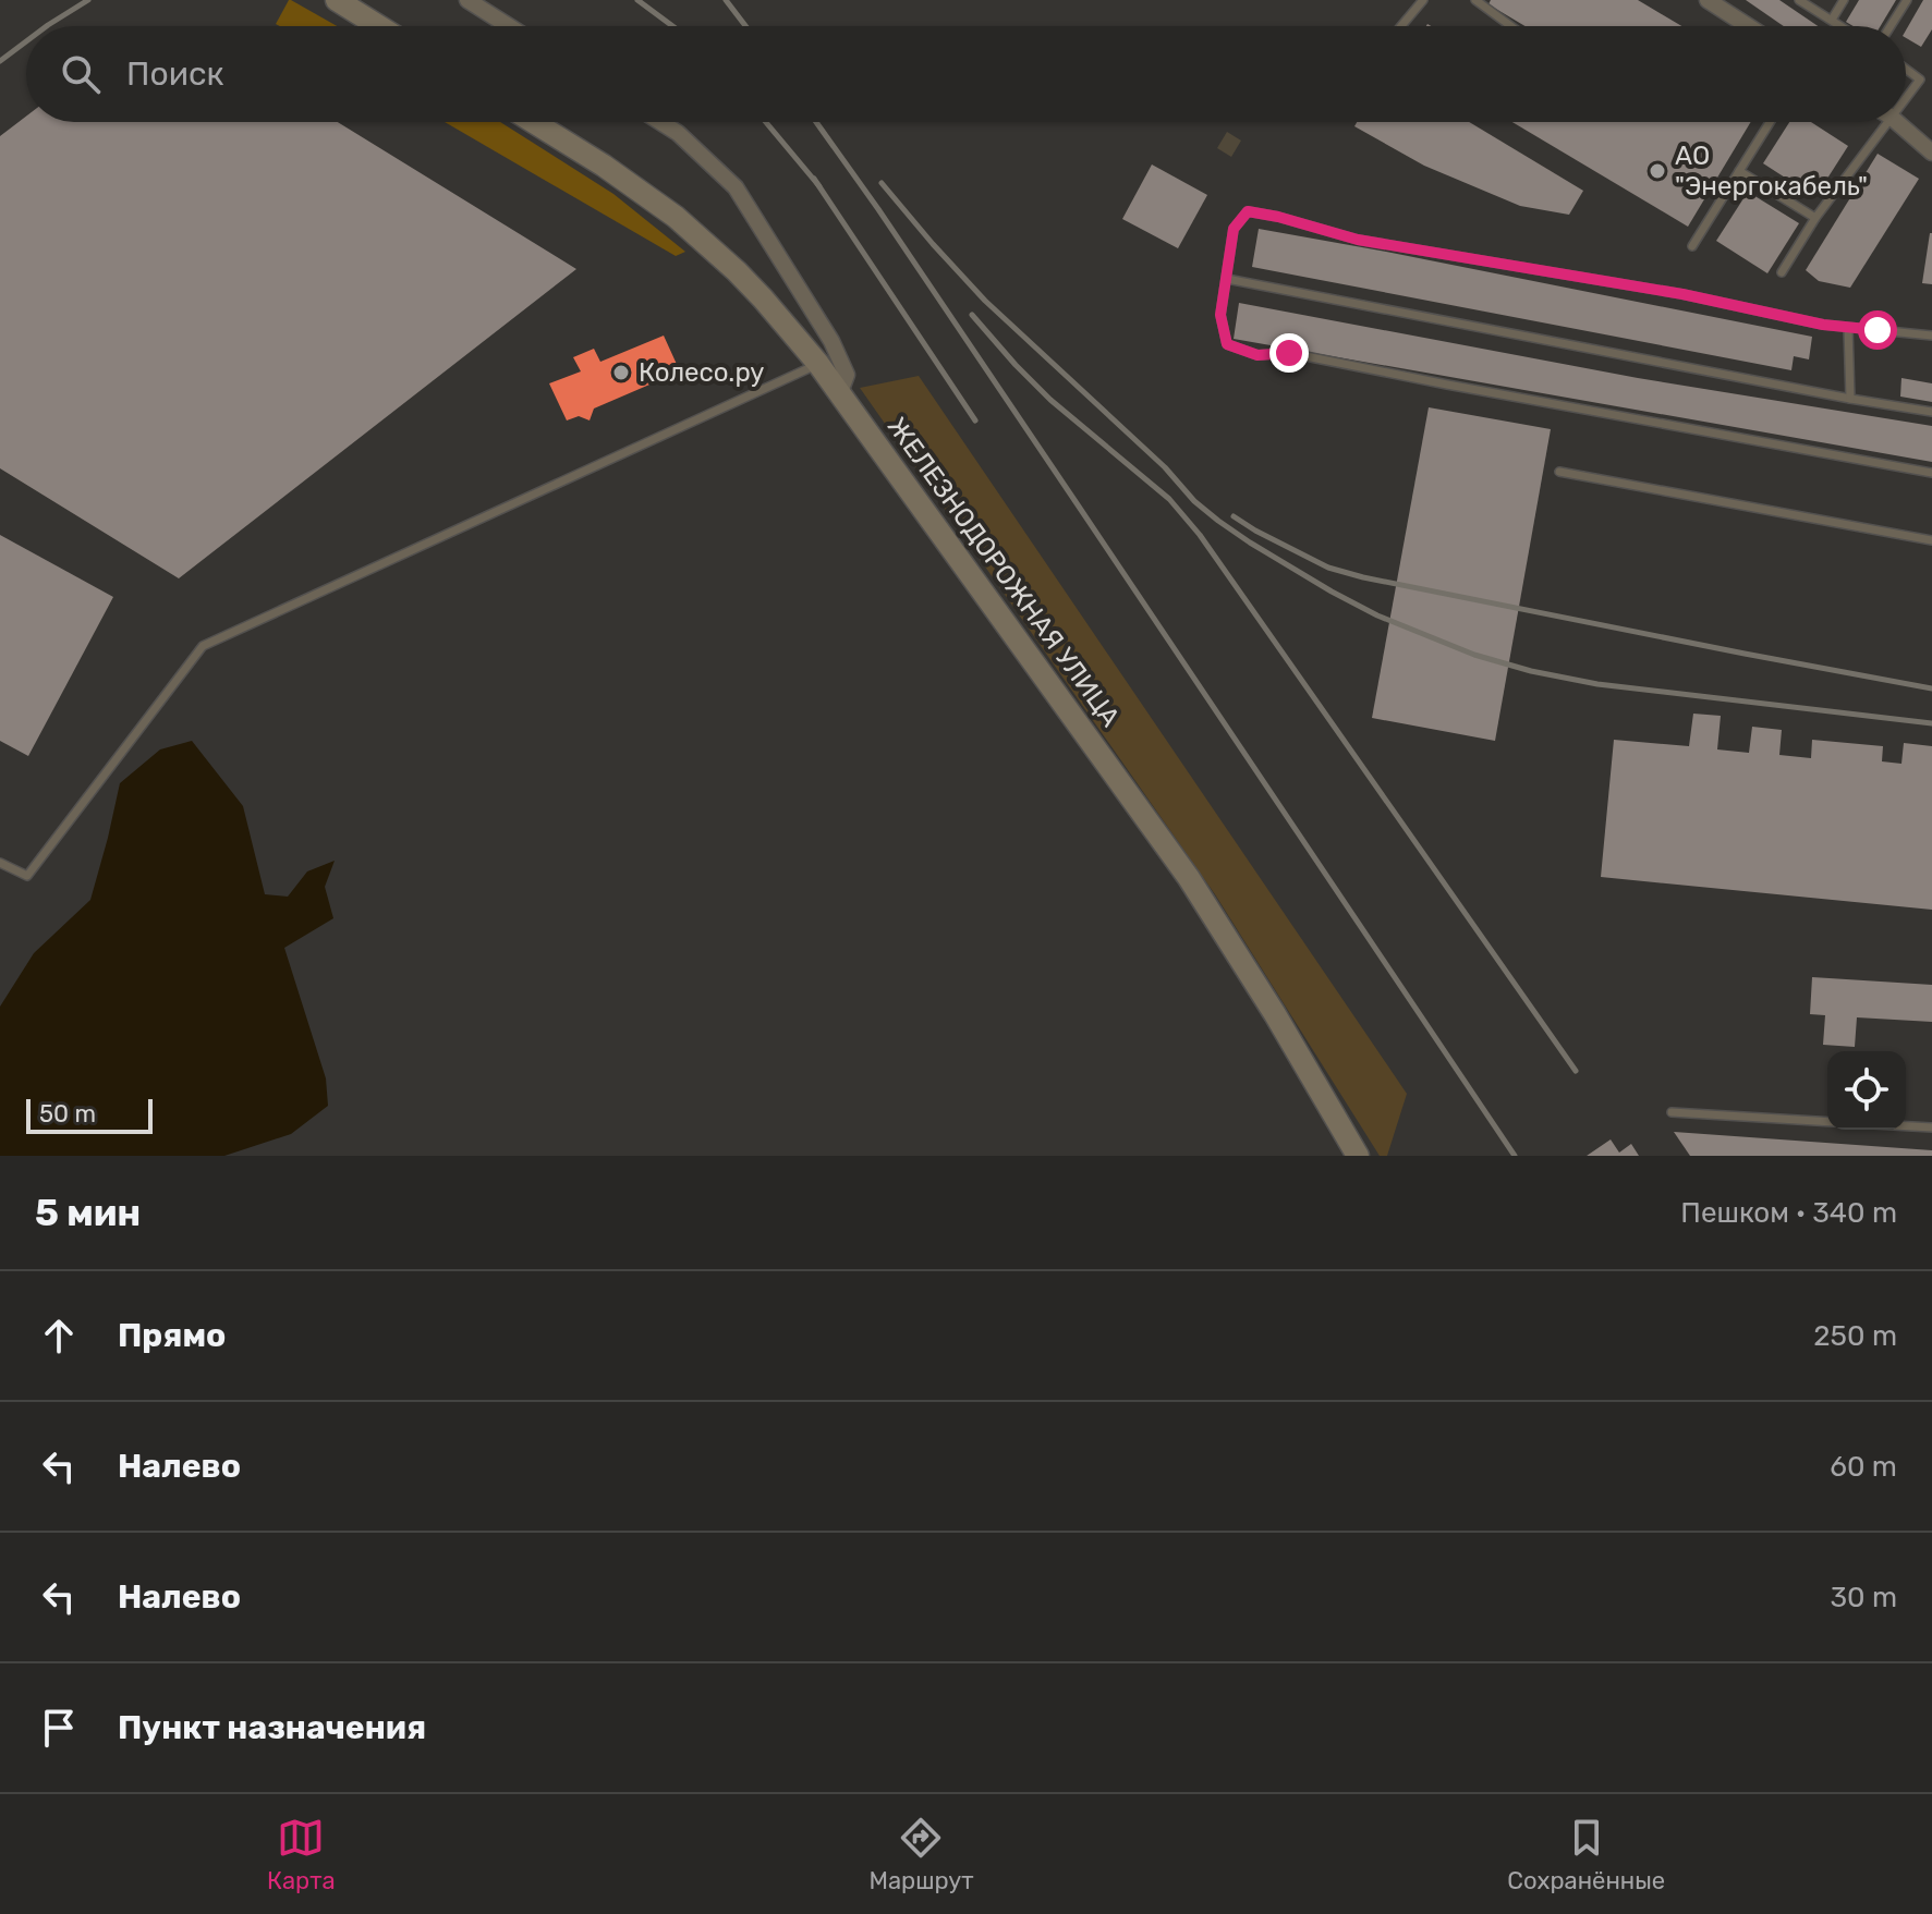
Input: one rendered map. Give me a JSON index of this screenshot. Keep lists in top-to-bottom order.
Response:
{
  "streets": {
    "main road": ["ЖЕЛЕЗНОДОРОЖНАЯ УЛИЦА"]
  },
  "places": ["АО \"Энергокабель\"", "Колесо.ру"],
  "scale_bar": "50 m",
  "page": {
    "search": "Поиск",
    "scale": "50 m",
    "heading": ["5 мин", "Пешком · 340 m"],
    "list": [
      ["Прямо", "250 m"],
      ["Налево", "60 m"],
      ["Налево", "30 m"],
      "Пункт назначения"
    ],
    "nav": ["Карта", "Маршрут", "Сохранённые"]
  }
}
